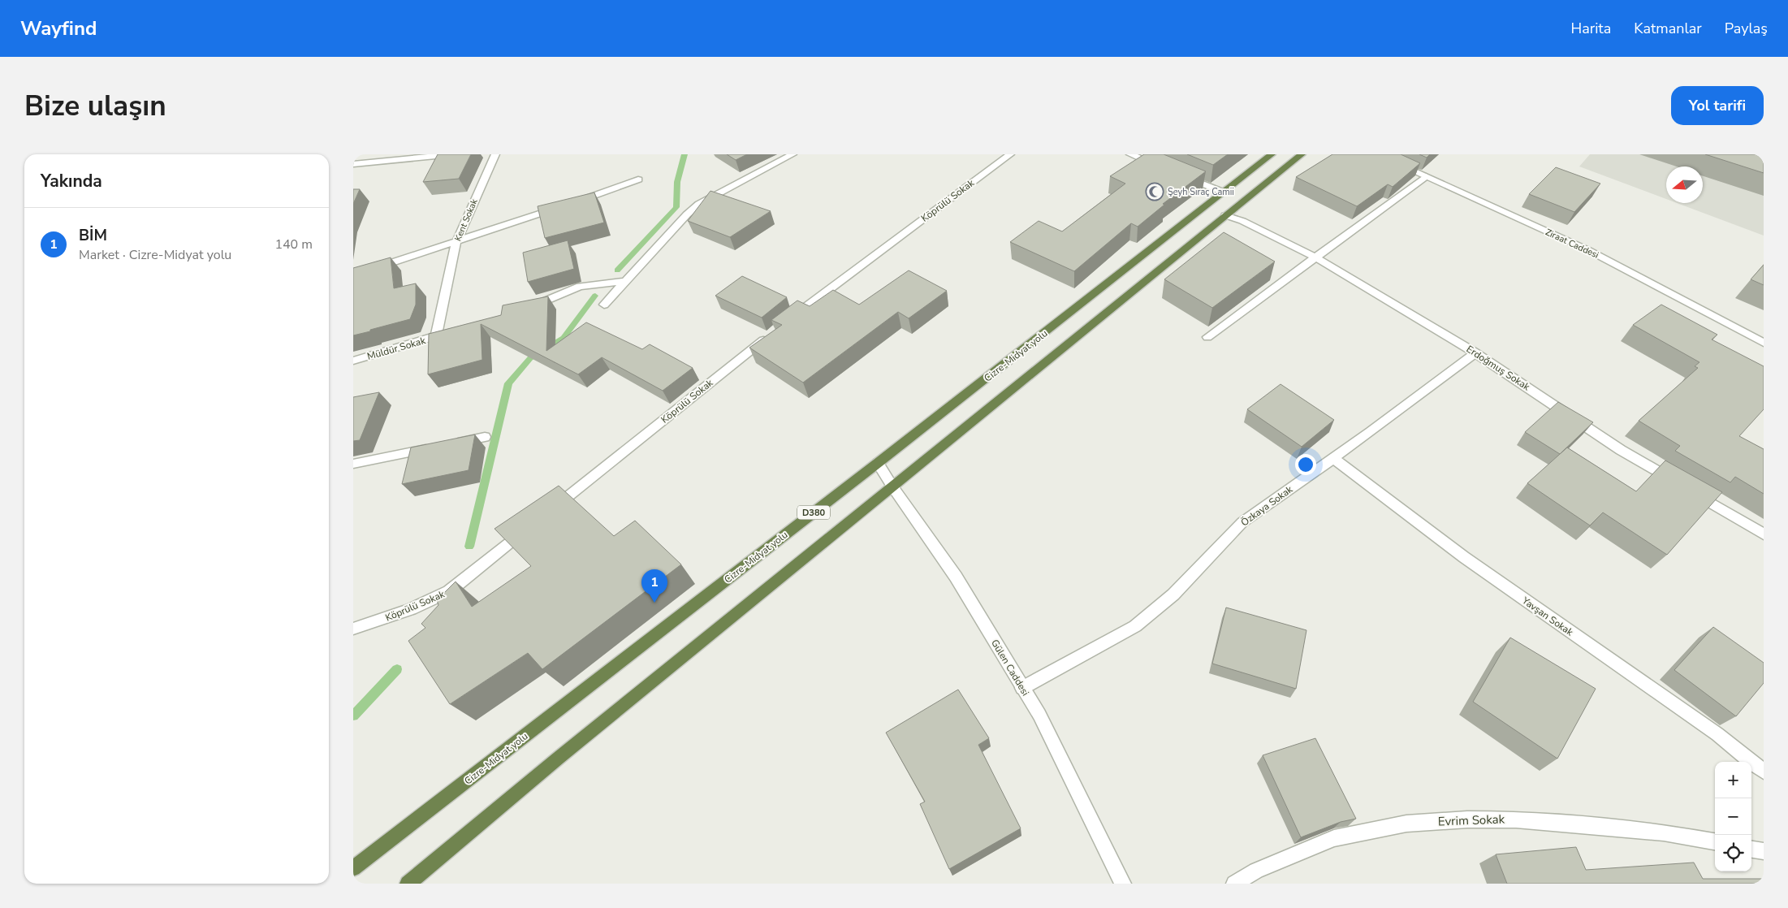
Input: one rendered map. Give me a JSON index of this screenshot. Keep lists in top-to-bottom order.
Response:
{
  "streets": {
    "highway": ["Cizre-Midyat yolu", "D380"],
    "street": [
      "Köprülü Sokak",
      "Kent Sokak",
      "Ziraat Caddesi",
      "Müldür Sokak",
      "Erdoğmuş Sokak",
      "Özkaya Sokak",
      "Yavşan Sokak",
      "Gülen Caddesi",
      "Evrim Sokak"
    ]
  },
  "crossings": [
    ["Kent Sokak", "Müldür Sokak"],
    ["Cizre-Midyat yolu", "Gülen Caddesi"],
    ["Erdoğmuş Sokak", "Özkaya Sokak"],
    ["Erdoğmuş Sokak", "D380"],
    ["Özkaya Sokak", "Yavşan Sokak"],
    ["Özkaya Sokak", "Gülen Caddesi"],
    ["D380", "Gülen Caddesi"]
  ],
  "places": {
    "mosque": ["Şeyh Sıraç Camii"]
  },
  "north": "left",
  "page": {
    "header": "Wayfind",
    "nav": ["Harita", "Katmanlar", "Paylaş"],
    "buttons": "Yol tarifi",
    "title": "Bize ulaşın",
    "heading": "Yakında",
    "list": [
      {
        "mark": "1",
        "name": "BİM",
        "note": "Market · Cizre-Midyat yolu",
        "value": "140 m"
      }
    ],
    "pins": "1",
    "map_buttons": ["+", "−"]
  }
}
